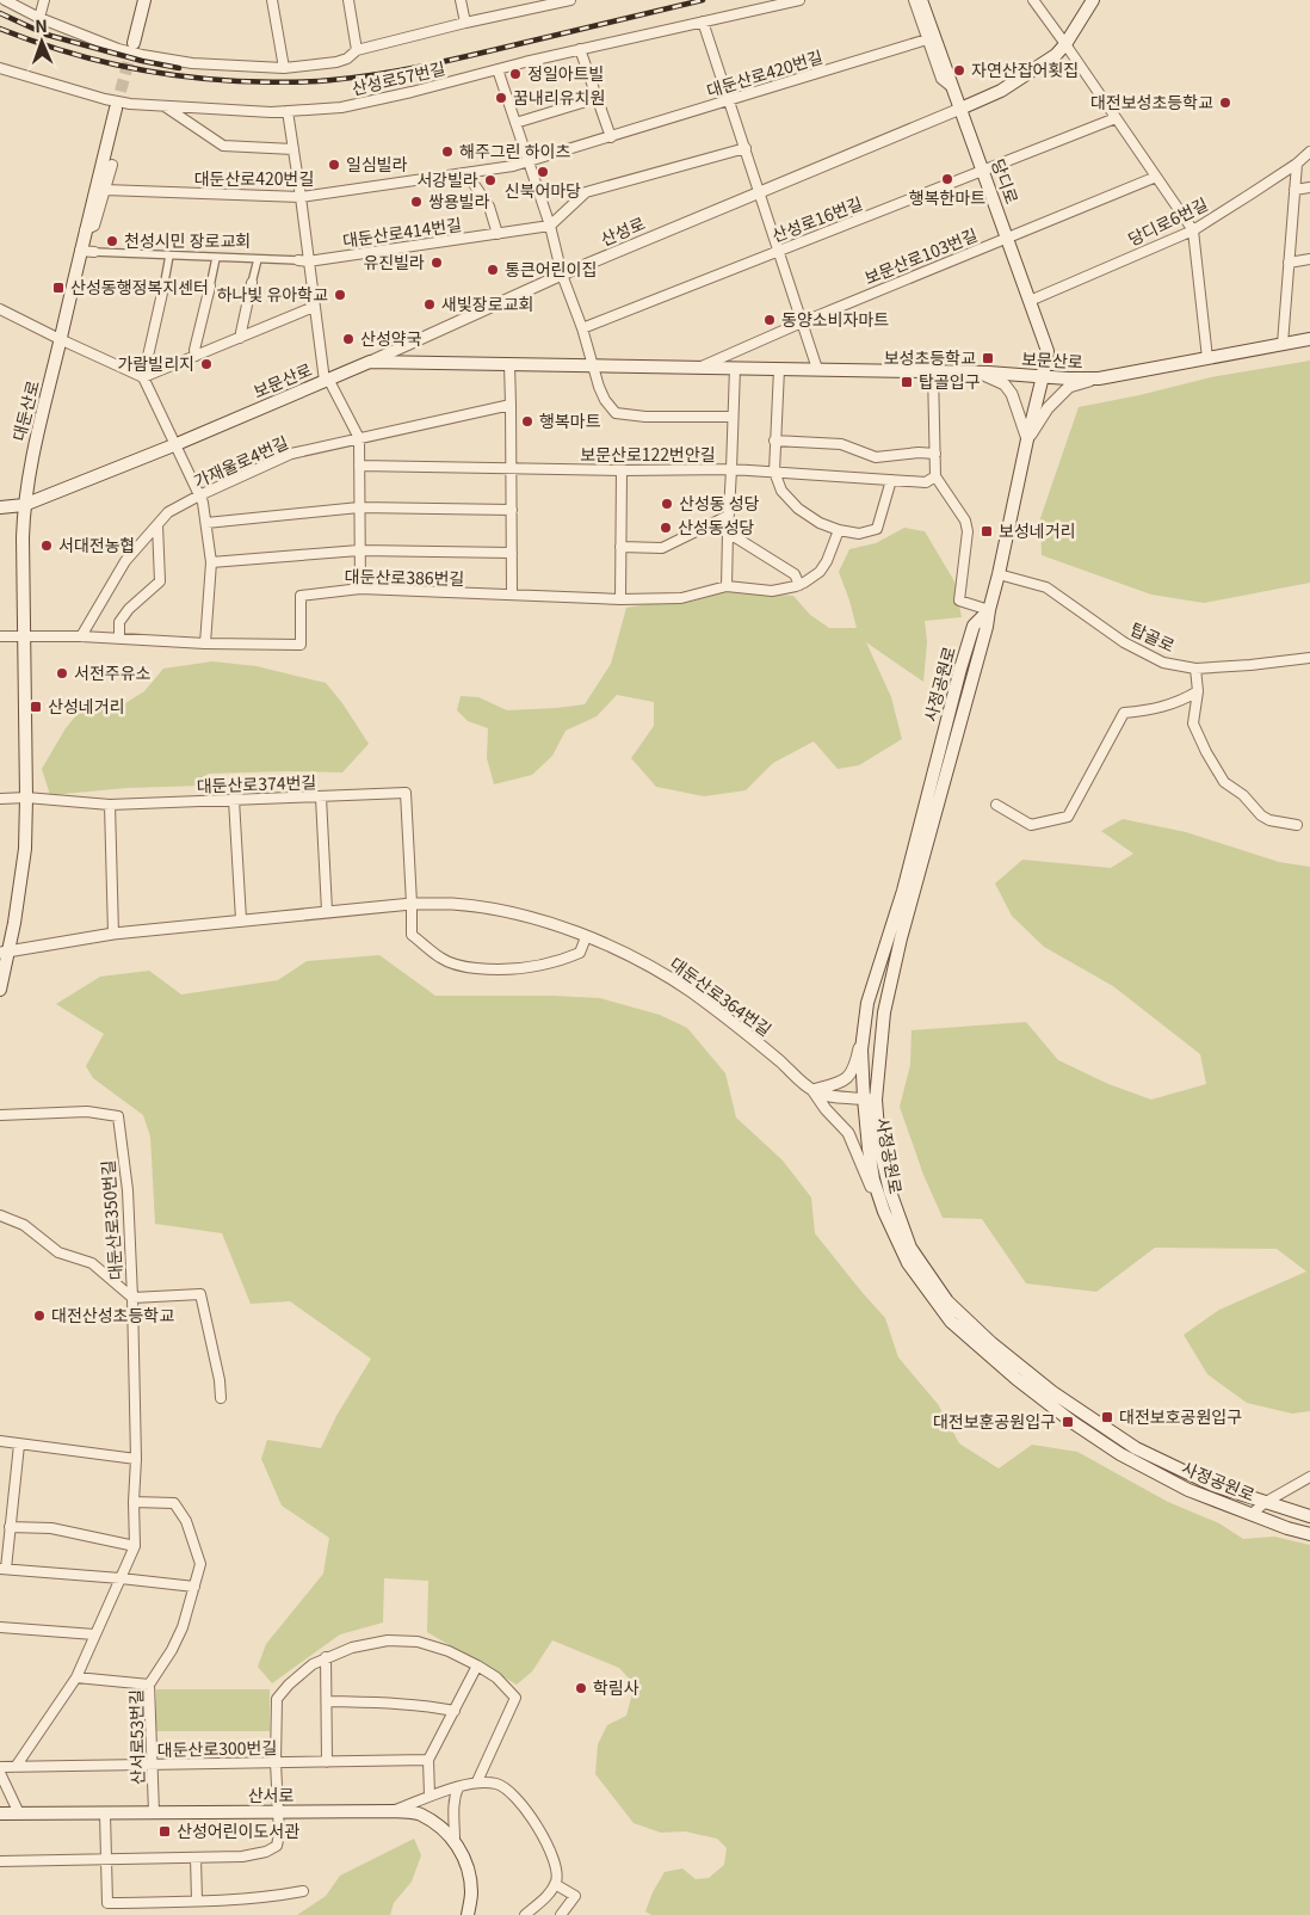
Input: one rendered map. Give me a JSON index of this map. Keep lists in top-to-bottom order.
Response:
{
  "streets": {
    "main road": [
      "당디로",
      "산성로",
      "보문산로",
      "대둔산로",
      "사정공원로",
      "산서로"
    ],
    "street": [
      "대둔산로420번길",
      "산성로57번길",
      "산성로16번길",
      "당디로6번길",
      "대둔산로414번길",
      "보문산로103번길",
      "보문산로122번안길",
      "가재울로4번길",
      "대둔산로386번길",
      "탑골로",
      "대둔산로374번길",
      "대둔산로364번길",
      "대둔산로350번길",
      "산서로53번길",
      "대둔산로300번길"
    ]
  },
  "crossings": [
    ["당디로", "산성로16번길"],
    ["당디로", "당디로6번길"],
    ["당디로", "산성로"],
    ["당디로", "보문산로103번길"],
    ["당디로", "보문산로"],
    ["당디로", "사정공원로"],
    ["산성로", "보문산로"],
    ["대둔산로414번길", "대둔산로"],
    ["보문산로103번길", "보문산로"],
    ["보문산로", "대둔산로"],
    ["보문산로", "사정공원로"],
    ["대둔산로", "대둔산로386번길"],
    ["대둔산로", "대둔산로374번길"],
    ["대둔산로", "대둔산로364번길"],
    ["가재울로4번길", "대둔산로386번길"],
    ["탑골로", "사정공원로"],
    ["사정공원로", "대둔산로364번길"],
    ["대둔산로374번길", "대둔산로364번길"],
    ["대둔산로350번길", "산서로53번길"],
    ["대둔산로350번길", "대둔산로300번길"],
    ["산서로53번길", "대둔산로300번길"],
    ["산서로53번길", "산서로"]
  ],
  "places": {
    "other": [
      "자연산잡어횟집",
      "정일아트빌",
      "꿈내리유치원",
      "대전보성초등학교",
      "해주그린 하이츠",
      "일심빌라",
      "신북어마당",
      "행복한마트",
      "서강빌라",
      "쌍용빌라",
      "천성시민 장로교회",
      "유진빌라",
      "통큰어린이집",
      "하나빛 유아학교",
      "새빛장로교회",
      "동양소비자마트",
      "산성약국",
      "가람빌리지",
      "행복마트",
      "산성동 성당",
      "산성동성당",
      "서대전농협",
      "서전주유소",
      "대전산성초등학교",
      "학림사"
    ],
    "transit": [
      "산성동행정복지센터",
      "보성초등학교",
      "탑골입구",
      "보성네거리",
      "산성네거리",
      "대전보호공원입구",
      "대전보훈공원입구",
      "산성어린이도서관"
    ]
  },
  "north": "top"
}
